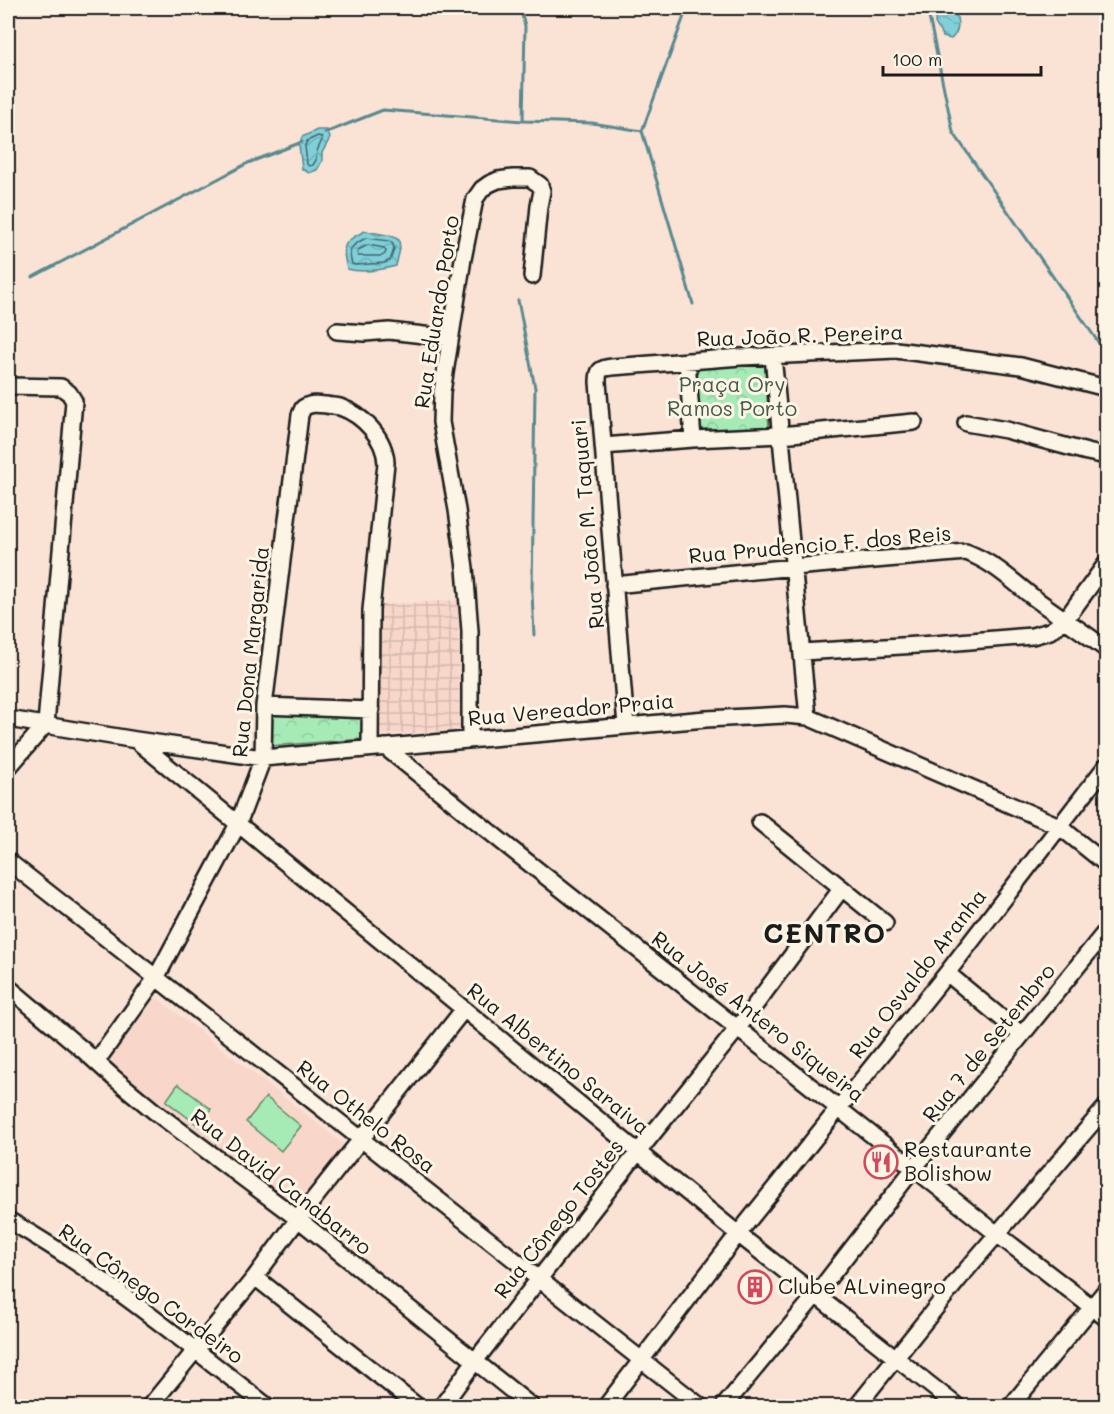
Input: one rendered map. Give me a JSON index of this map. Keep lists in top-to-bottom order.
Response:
{
  "streets": {
    "street": [
      "Rua Eduardo Porto",
      "Rua João R. Pereira",
      "Rua João M. Taquari",
      "Rua Prudencio F. dos Reis",
      "Rua Dona Margarida",
      "Rua Vereador Praia",
      "Rua Osvaldo Aranha",
      "Rua José Antero Siqueira",
      "Rua 7 de Setembro",
      "Rua Albertino Saraiva",
      "Rua Othelo Rosa",
      "Rua David Canabarro",
      "Rua Cônego Tostes",
      "Rua Cônego Cordeiro"
    ]
  },
  "crossings": [
    ["Rua Eduardo Porto", "Rua Vereador Praia"],
    ["Rua João R. Pereira", "Rua João M. Taquari"],
    ["Rua João M. Taquari", "Rua Prudencio F. dos Reis"],
    ["Rua João M. Taquari", "Rua Vereador Praia"],
    ["Rua Dona Margarida", "Rua Vereador Praia"],
    ["Rua Dona Margarida", "Rua Albertino Saraiva"],
    ["Rua Dona Margarida", "Rua Othelo Rosa"],
    ["Rua Dona Margarida", "Rua David Canabarro"],
    ["Rua Vereador Praia", "Rua Osvaldo Aranha"],
    ["Rua Vereador Praia", "Rua José Antero Siqueira"],
    ["Rua Vereador Praia", "Rua Albertino Saraiva"],
    ["Rua Osvaldo Aranha", "Rua José Antero Siqueira"],
    ["Rua Osvaldo Aranha", "Rua Albertino Saraiva"],
    ["Rua Osvaldo Aranha", "Rua Othelo Rosa"],
    ["Rua José Antero Siqueira", "Rua 7 de Setembro"],
    ["Rua José Antero Siqueira", "Rua Cônego Tostes"],
    ["Rua 7 de Setembro", "Rua Albertino Saraiva"],
    ["Rua Albertino Saraiva", "Rua Cônego Tostes"],
    ["Rua Othelo Rosa", "Rua Cônego Tostes"],
    ["Rua David Canabarro", "Rua Cônego Tostes"]
  ],
  "districts": ["CENTRO"],
  "parks": ["Praça Ory Ramos Porto"],
  "places": {
    "restaurant": ["Restaurante Bolishow"],
    "building": ["Clube ALvinegro"]
  },
  "scale_bar": "100 m"
}
